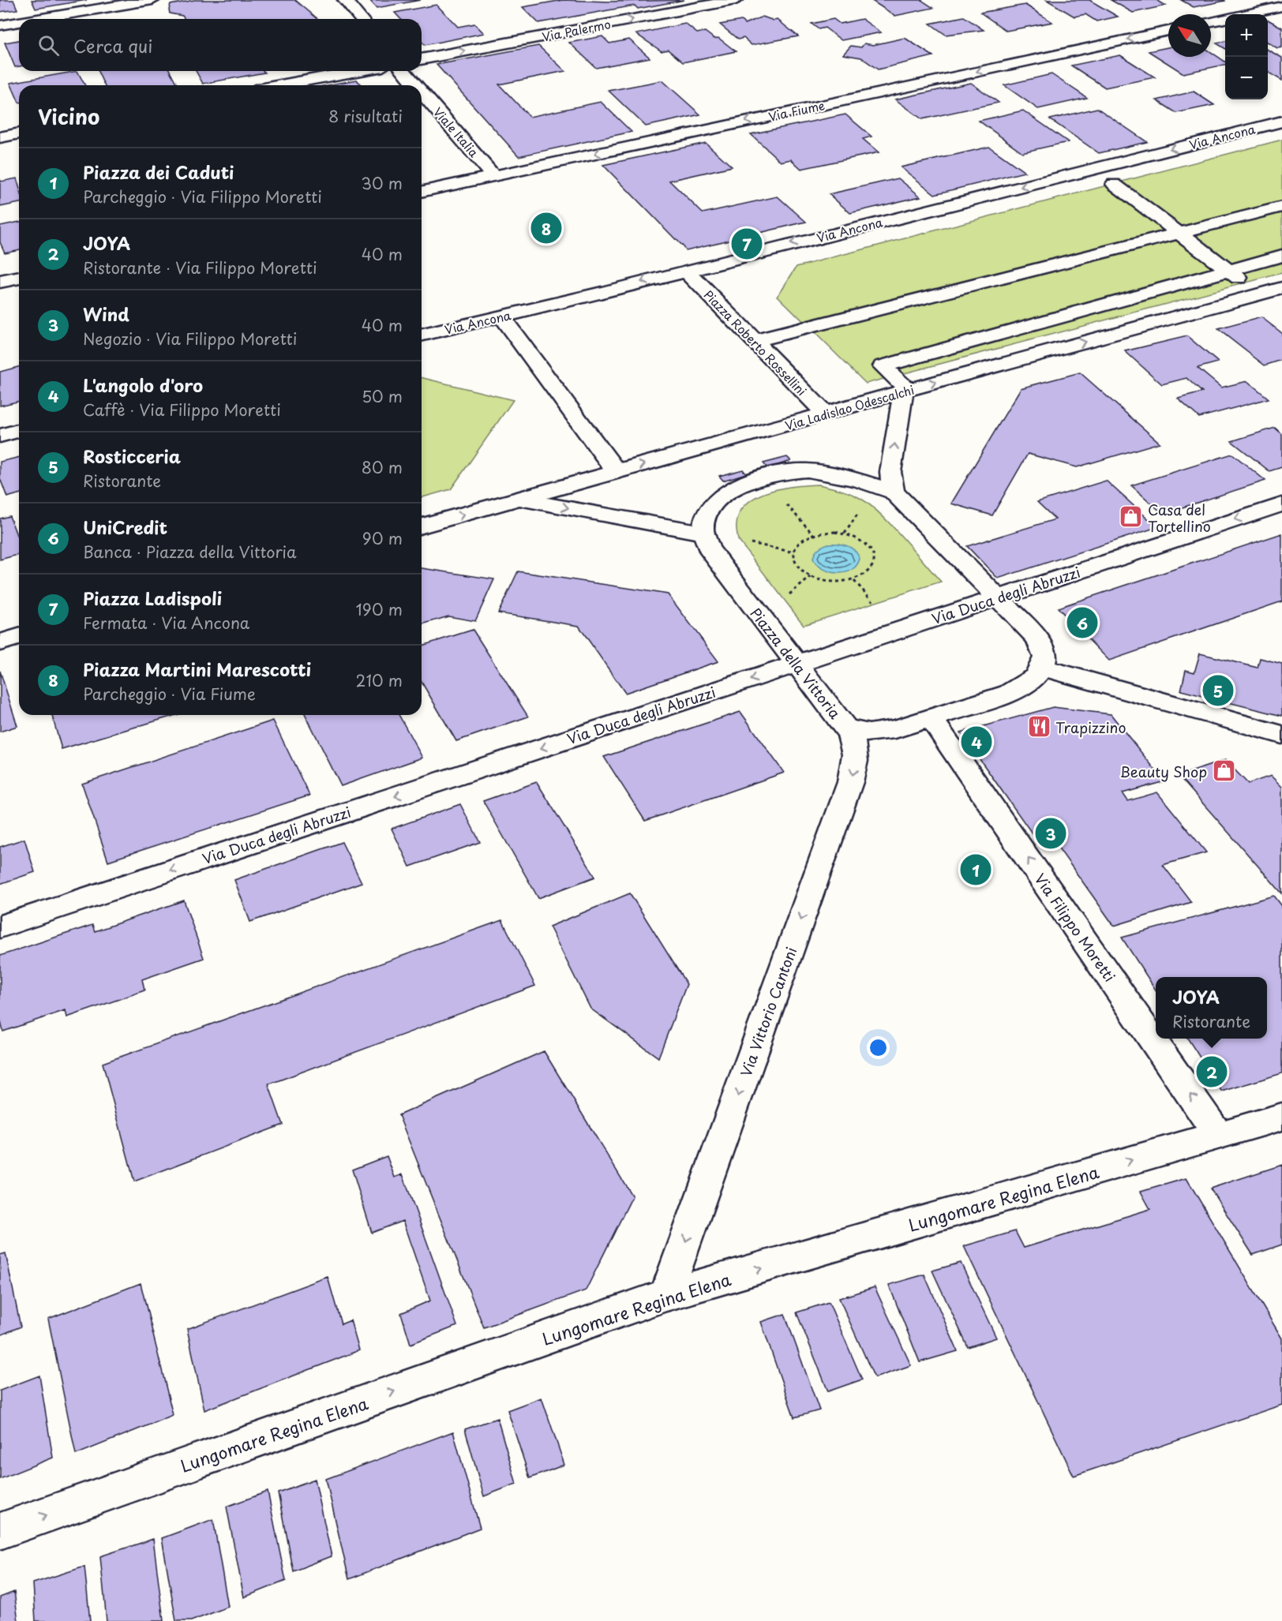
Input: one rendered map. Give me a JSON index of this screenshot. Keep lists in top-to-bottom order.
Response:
{
  "streets": {
    "street": [
      "Via Palermo",
      "Via Fiume",
      "Viale Italia",
      "Via Ancona",
      "Piazza Roberto Rossellini",
      "Via Ladislao Odescalchi",
      "Via Duca degli Abruzzi",
      "Piazza della Vittoria",
      "Via Filippo Moretti",
      "Via Vittorio Cantoni",
      "Lungomare Regina Elena"
    ]
  },
  "crossings": [
    ["Via Fiume", "Viale Italia"],
    ["Via Ancona", "Piazza Roberto Rossellini"],
    ["Piazza Roberto Rossellini", "Via Ladislao Odescalchi"],
    ["Via Duca degli Abruzzi", "Piazza della Vittoria"],
    ["Piazza della Vittoria", "Via Filippo Moretti"],
    ["Piazza della Vittoria", "Via Vittorio Cantoni"],
    ["Via Filippo Moretti", "Lungomare Regina Elena"],
    ["Via Vittorio Cantoni", "Lungomare Regina Elena"]
  ],
  "one_way": [
    "Via Palermo",
    "Via Duca degli Abruzzi",
    "Via Filippo Moretti",
    "Via Vittorio Cantoni",
    "Lungomare Regina Elena"
  ],
  "places": {
    "shop": ["Casa del Tortellino", "Beauty Shop"],
    "restaurant": ["Trapizzino"]
  },
  "north": "top left",
  "page": {
    "map_buttons": ["+", "−"],
    "search": "Cerca qui",
    "heading": ["Vicino", "8 risultati"],
    "list": [
      {
        "mark": "1",
        "name": "Piazza dei Caduti",
        "note": "Parcheggio · Via Filippo Moretti",
        "value": "30 m"
      },
      {
        "mark": "2",
        "name": "JOYA",
        "note": "Ristorante · Via Filippo Moretti",
        "value": "40 m"
      },
      {
        "mark": "3",
        "name": "Wind",
        "note": "Negozio · Via Filippo Moretti",
        "value": "40 m"
      },
      {
        "mark": "4",
        "name": "L'angolo d'oro",
        "note": "Caffè · Via Filippo Moretti",
        "value": "50 m"
      },
      {
        "mark": "5",
        "name": "Rosticceria",
        "note": "Ristorante",
        "value": "80 m"
      },
      {
        "mark": "6",
        "name": "UniCredit",
        "note": "Banca · Piazza della Vittoria",
        "value": "90 m"
      },
      {
        "mark": "7",
        "name": "Piazza Ladispoli",
        "note": "Fermata · Via Ancona",
        "value": "190 m"
      },
      {
        "mark": "8",
        "name": "Piazza Martini Marescotti",
        "note": "Parcheggio · Via Fiume",
        "value": "210 m"
      }
    ],
    "pins": [
      "8",
      "7",
      "6",
      "5",
      "4",
      "3",
      "1",
      "2"
    ],
    "popup": ["JOYA", "Ristorante"]
  }
}
